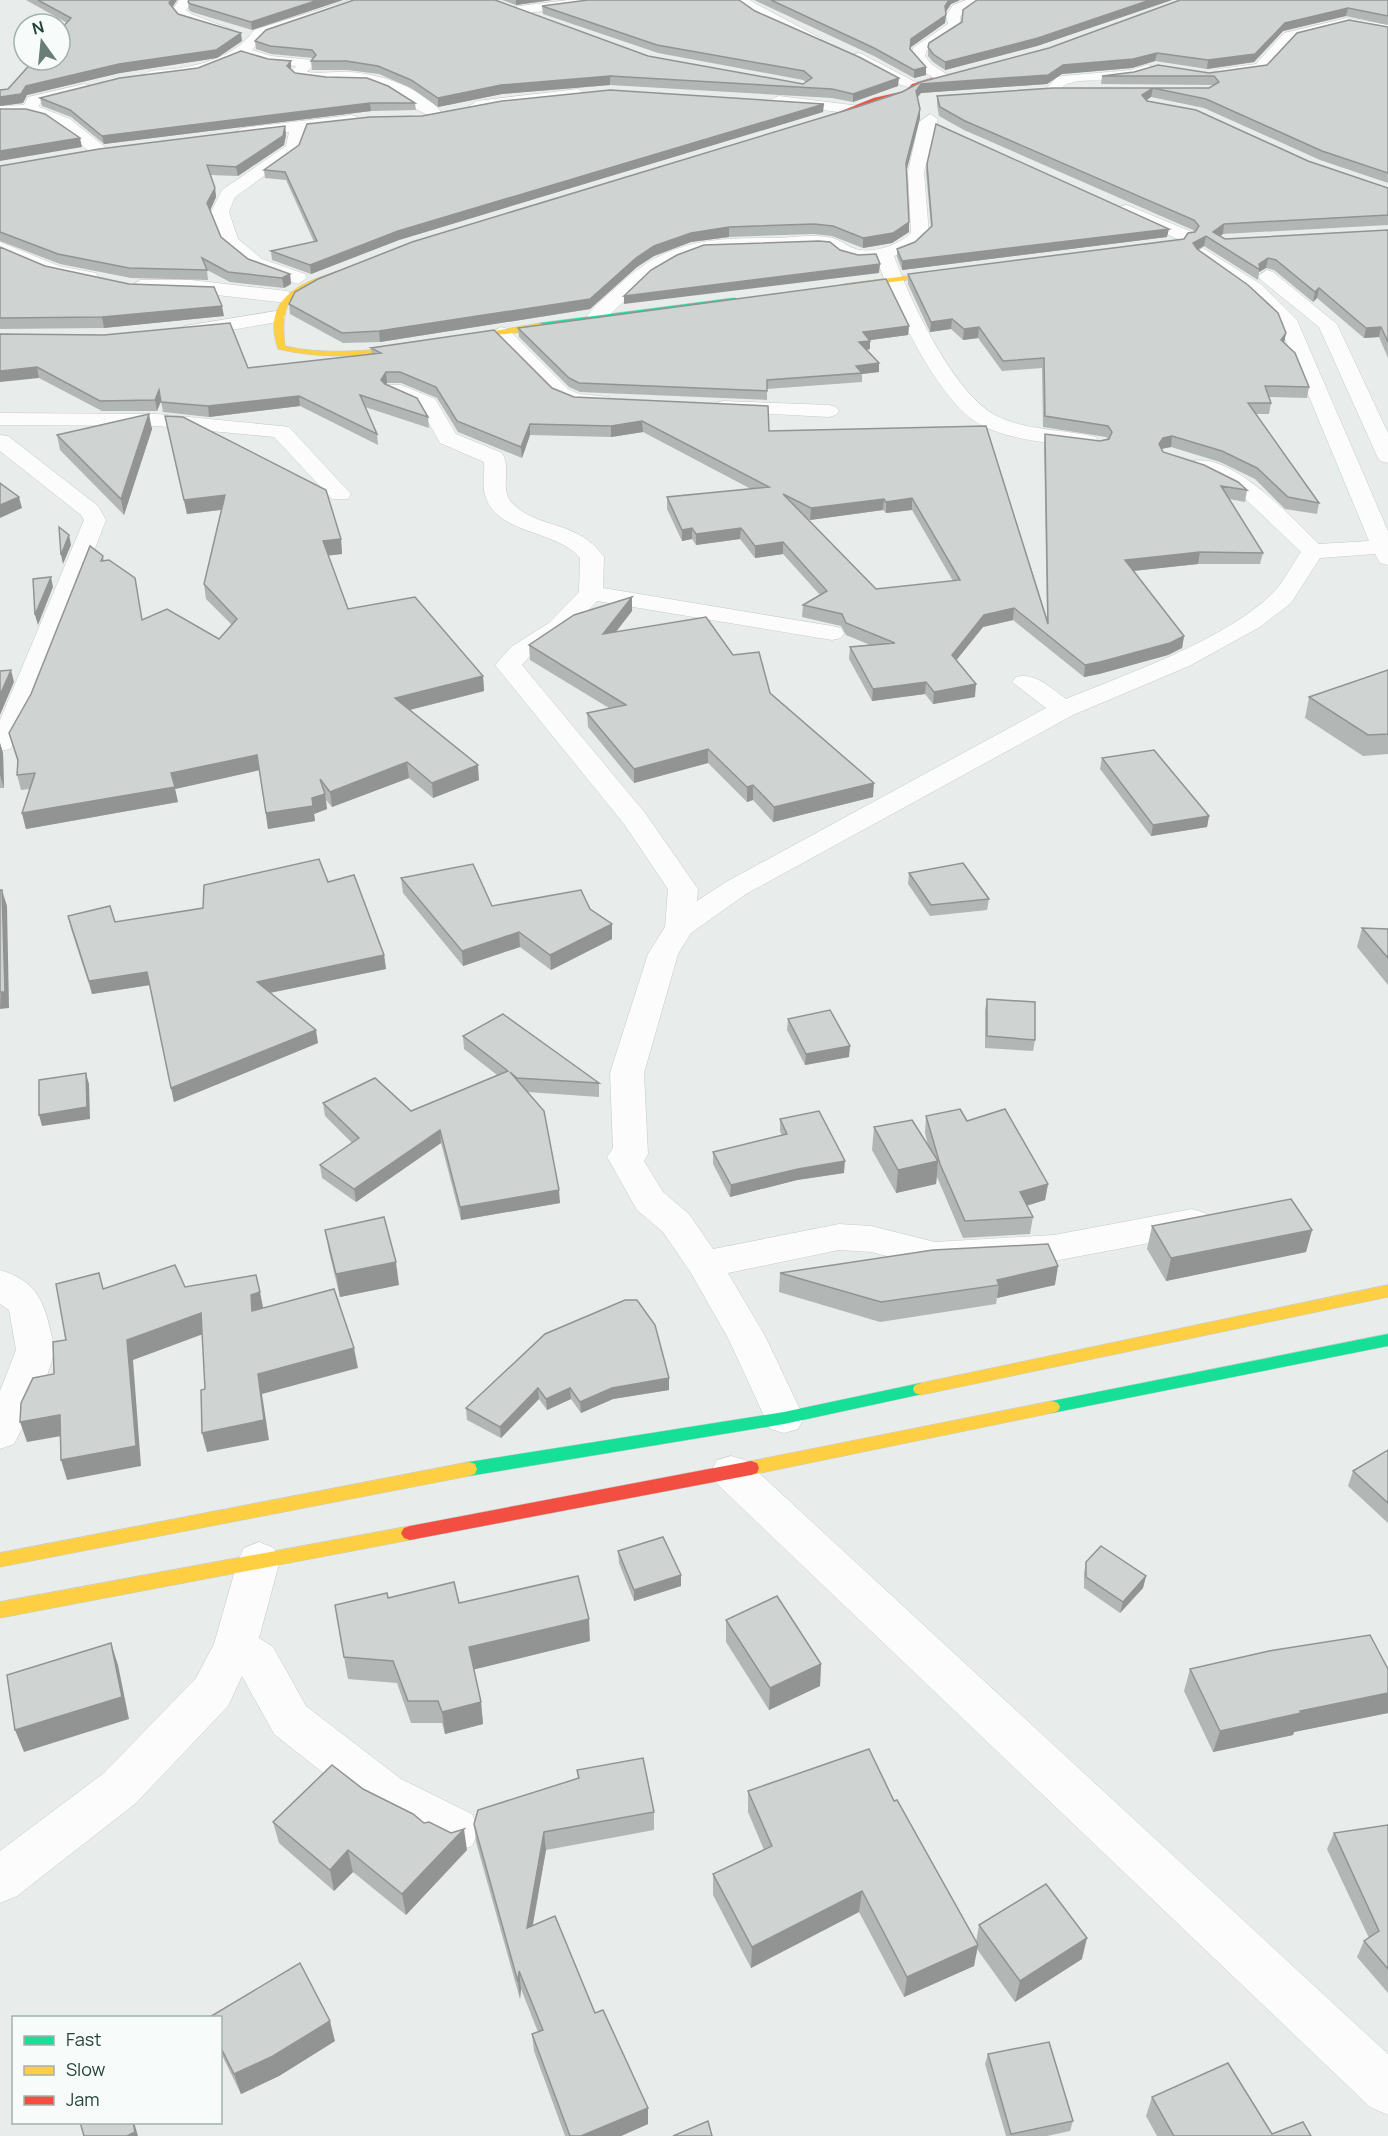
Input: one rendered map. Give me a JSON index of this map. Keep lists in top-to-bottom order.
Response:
{
  "legend": ["Fast", "Slow", "Jam"],
  "north": "top"
}
